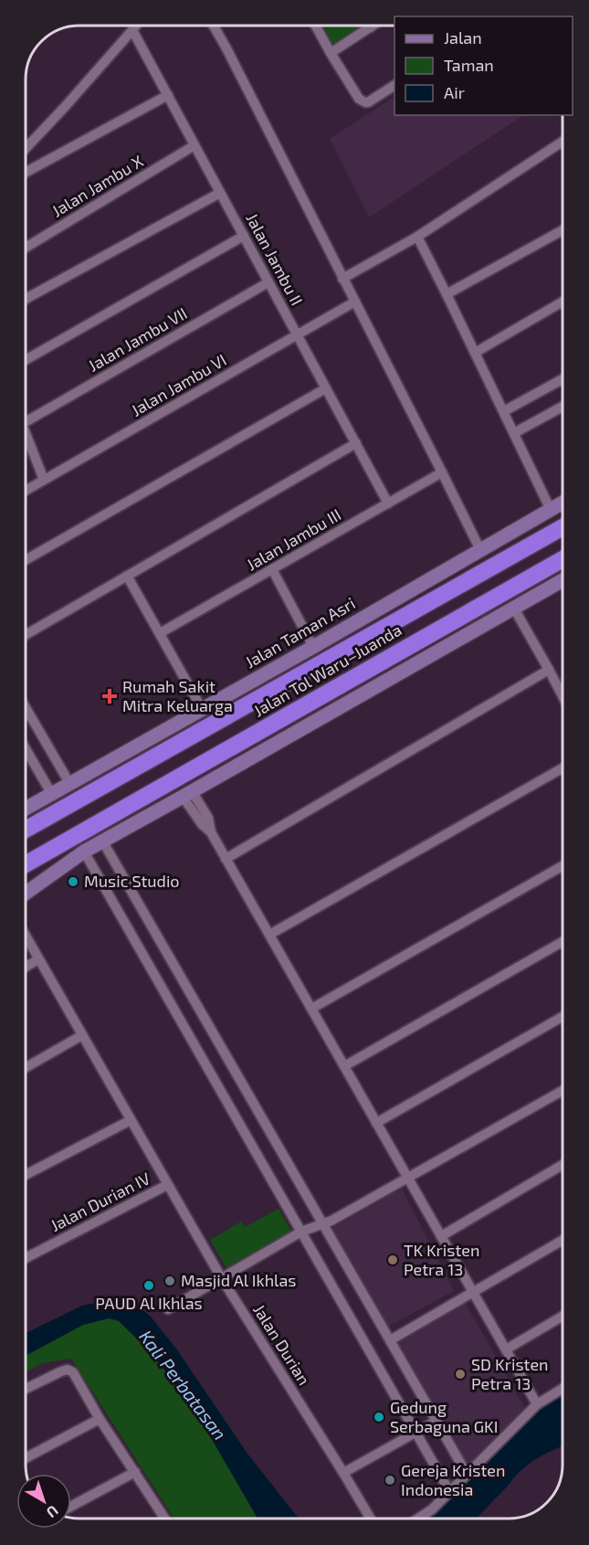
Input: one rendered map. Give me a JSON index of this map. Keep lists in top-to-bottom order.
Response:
{
  "streets": {
    "highway": ["Jalan Tol Waru–Juanda"],
    "main road": ["Jalan Taman Asri"],
    "street": [
      "Jalan Jambu X",
      "Jalan Jambu II",
      "Jalan Jambu VII",
      "Jalan Jambu VI",
      "Jalan Jambu III",
      "Jalan Durian IV",
      "Jalan Durian"
    ]
  },
  "crossings": [
    ["Jalan Jambu X", "Jalan Jambu II"],
    ["Jalan Jambu II", "Jalan Jambu VII"],
    ["Jalan Jambu II", "Jalan Jambu VI"],
    ["Jalan Jambu II", "Jalan Jambu III"],
    ["Jalan Durian IV", "Jalan Durian"]
  ],
  "water": ["Kali Perbatasan"],
  "places": {
    "health": ["Rumah Sakit Mitra Keluarga"],
    "other": [
      "Music Studio",
      "TK Kristen Petra 13",
      "Masjid Al Ikhlas",
      "PAUD Al Ikhlas",
      "SD Kristen Petra 13",
      "Gedung Serbaguna GKI",
      "Gereja Kristen Indonesia"
    ]
  },
  "legend": ["Jalan", "Taman", "Air"],
  "north": "bottom right"
}
